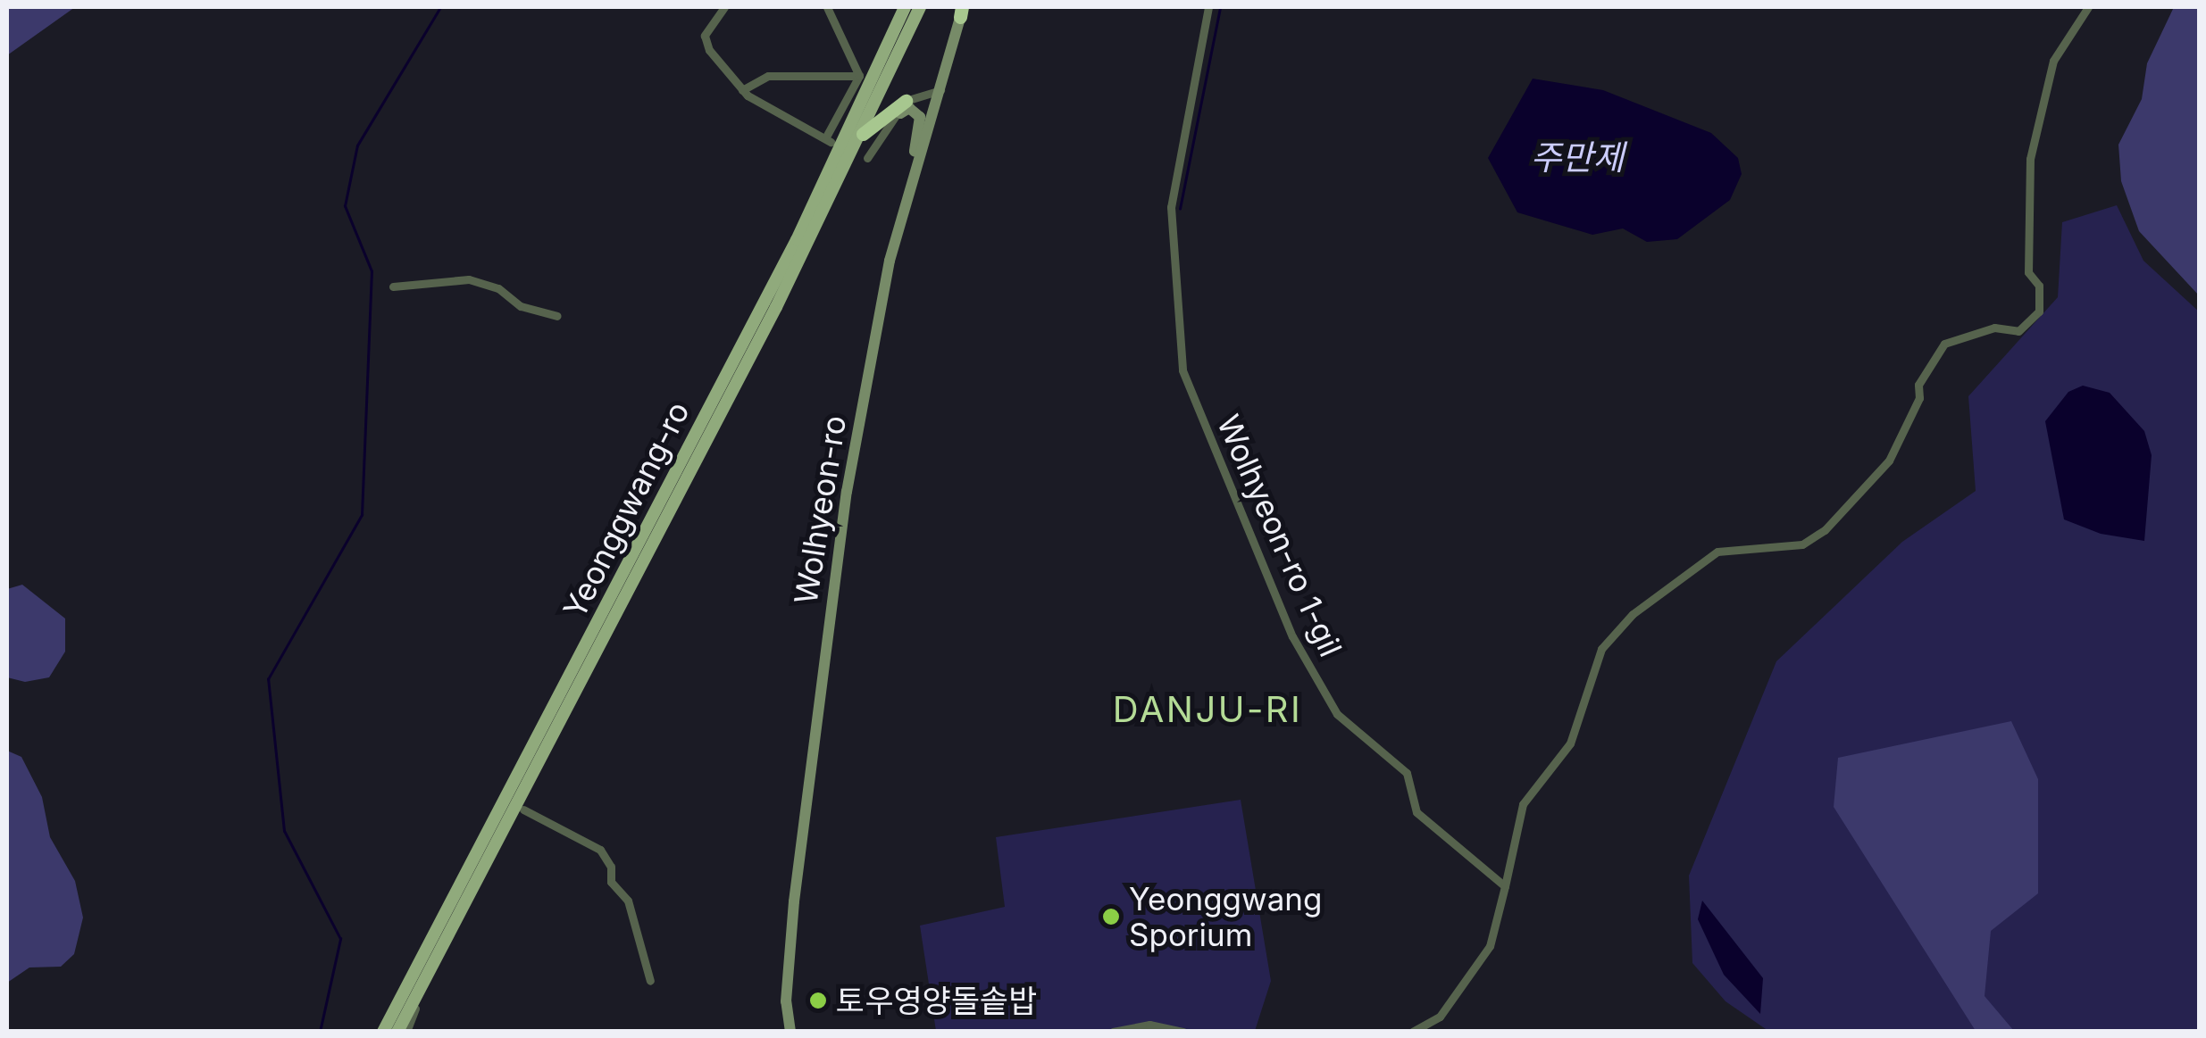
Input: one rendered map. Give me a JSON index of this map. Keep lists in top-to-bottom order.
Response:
{
  "streets": {
    "main road": ["Yeonggwang-ro"],
    "street": ["Wolhyeon-ro", "Wolhyeon-ro 1-gil"]
  },
  "districts": ["DANJU-RI"],
  "water": ["주만제"],
  "places": ["Yeonggwang Sporium", "토우영양돌솥밥"]
}
